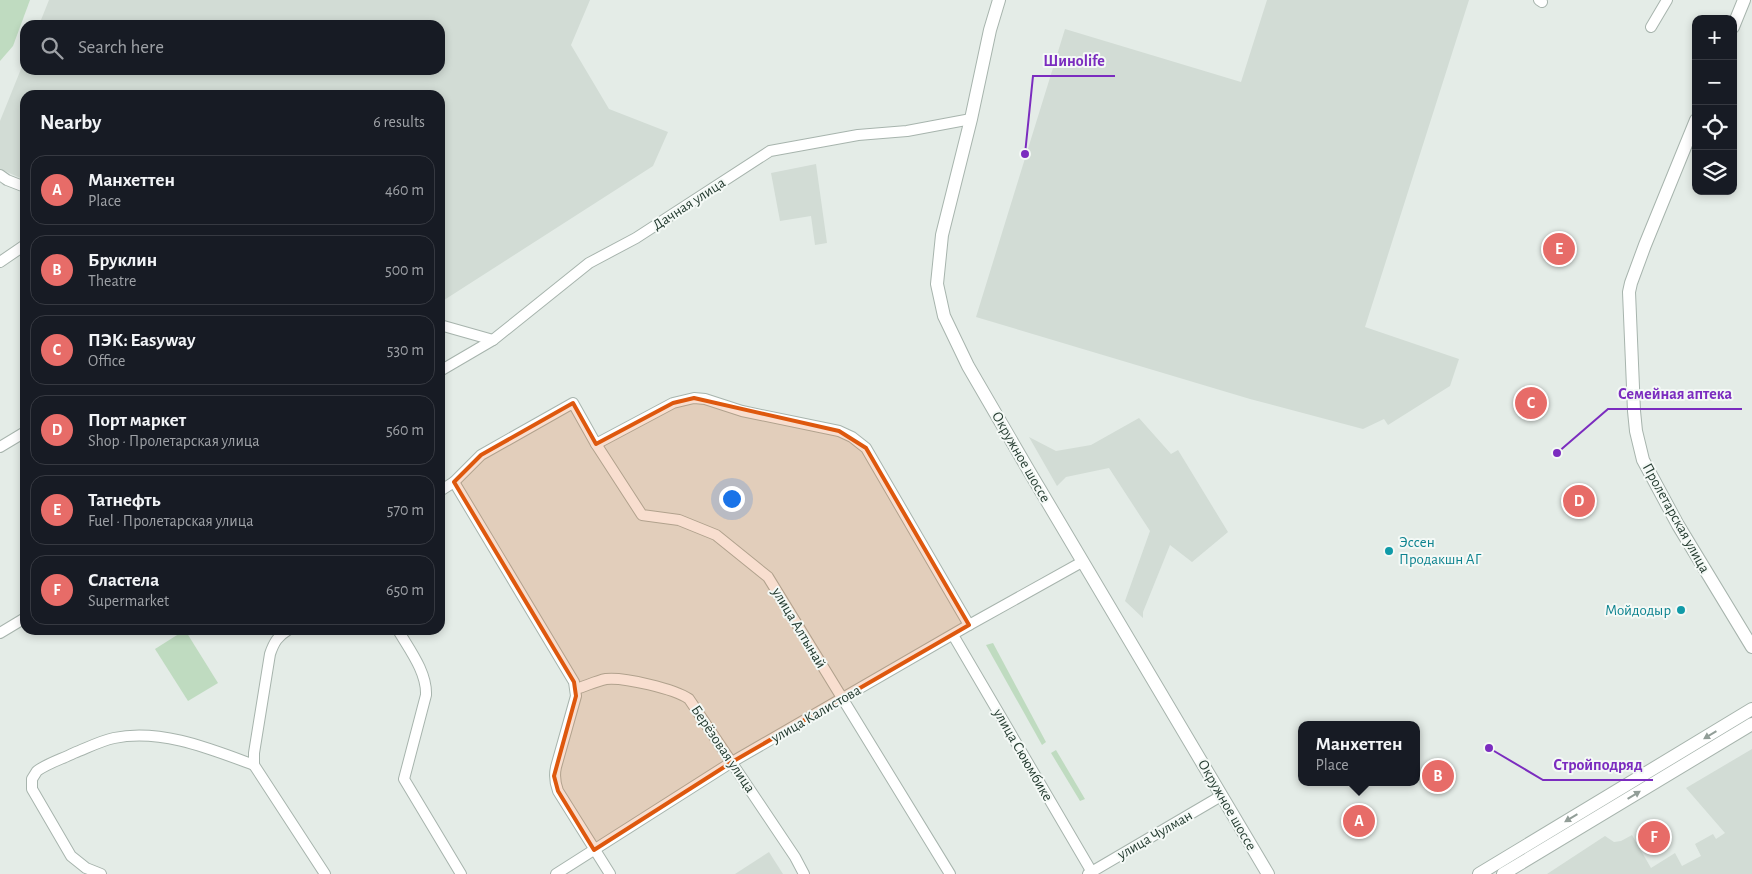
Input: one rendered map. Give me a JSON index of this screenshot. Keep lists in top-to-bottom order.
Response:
{
  "streets": {
    "street": [
      "Дачная улица",
      "Окружное шоссе",
      "Пролетарская улица",
      "улица Алтынай",
      "улица Калистова",
      "Берёзовая улица",
      "улица Сююмбике",
      "улица Чулман"
    ]
  },
  "crossings": [
    ["Дачная улица", "Окружное шоссе"],
    ["Окружное шоссе", "улица Калистова"],
    ["Окружное шоссе", "улица Чулман"],
    ["улица Алтынай", "улица Калистова"],
    ["улица Калистова", "Берёзовая улица"],
    ["улица Калистова", "улица Сююмбике"],
    ["улица Сююмбике", "улица Чулман"]
  ],
  "places": [
    "Шиноlife",
    "Семейная аптека",
    "Эссен Продакшн АГ",
    "Мойдодыр",
    "Стройподряд"
  ],
  "page": {
    "map_buttons": ["+", "−"],
    "search": "Search here",
    "heading": ["Nearby", "6 results"],
    "list": [
      {
        "mark": "A",
        "name": "Манхеттен",
        "note": "Place",
        "value": "460 m"
      },
      {
        "mark": "B",
        "name": "Бруклин",
        "note": "Theatre",
        "value": "500 m"
      },
      {
        "mark": "C",
        "name": "ПЭК: Easyway",
        "note": "Office",
        "value": "530 m"
      },
      {
        "mark": "D",
        "name": "Порт маркет",
        "note": "Shop · Пролетарская улица",
        "value": "560 m"
      },
      {
        "mark": "E",
        "name": "Татнефть",
        "note": "Fuel · Пролетарская улица",
        "value": "570 m"
      },
      {
        "mark": "F",
        "name": "Сластела",
        "note": "Supermarket",
        "value": "650 m"
      }
    ],
    "pins": [
      "E",
      "C",
      "D",
      "B",
      "A",
      "F"
    ],
    "popup": ["Манхеттен", "Place"]
  }
}
